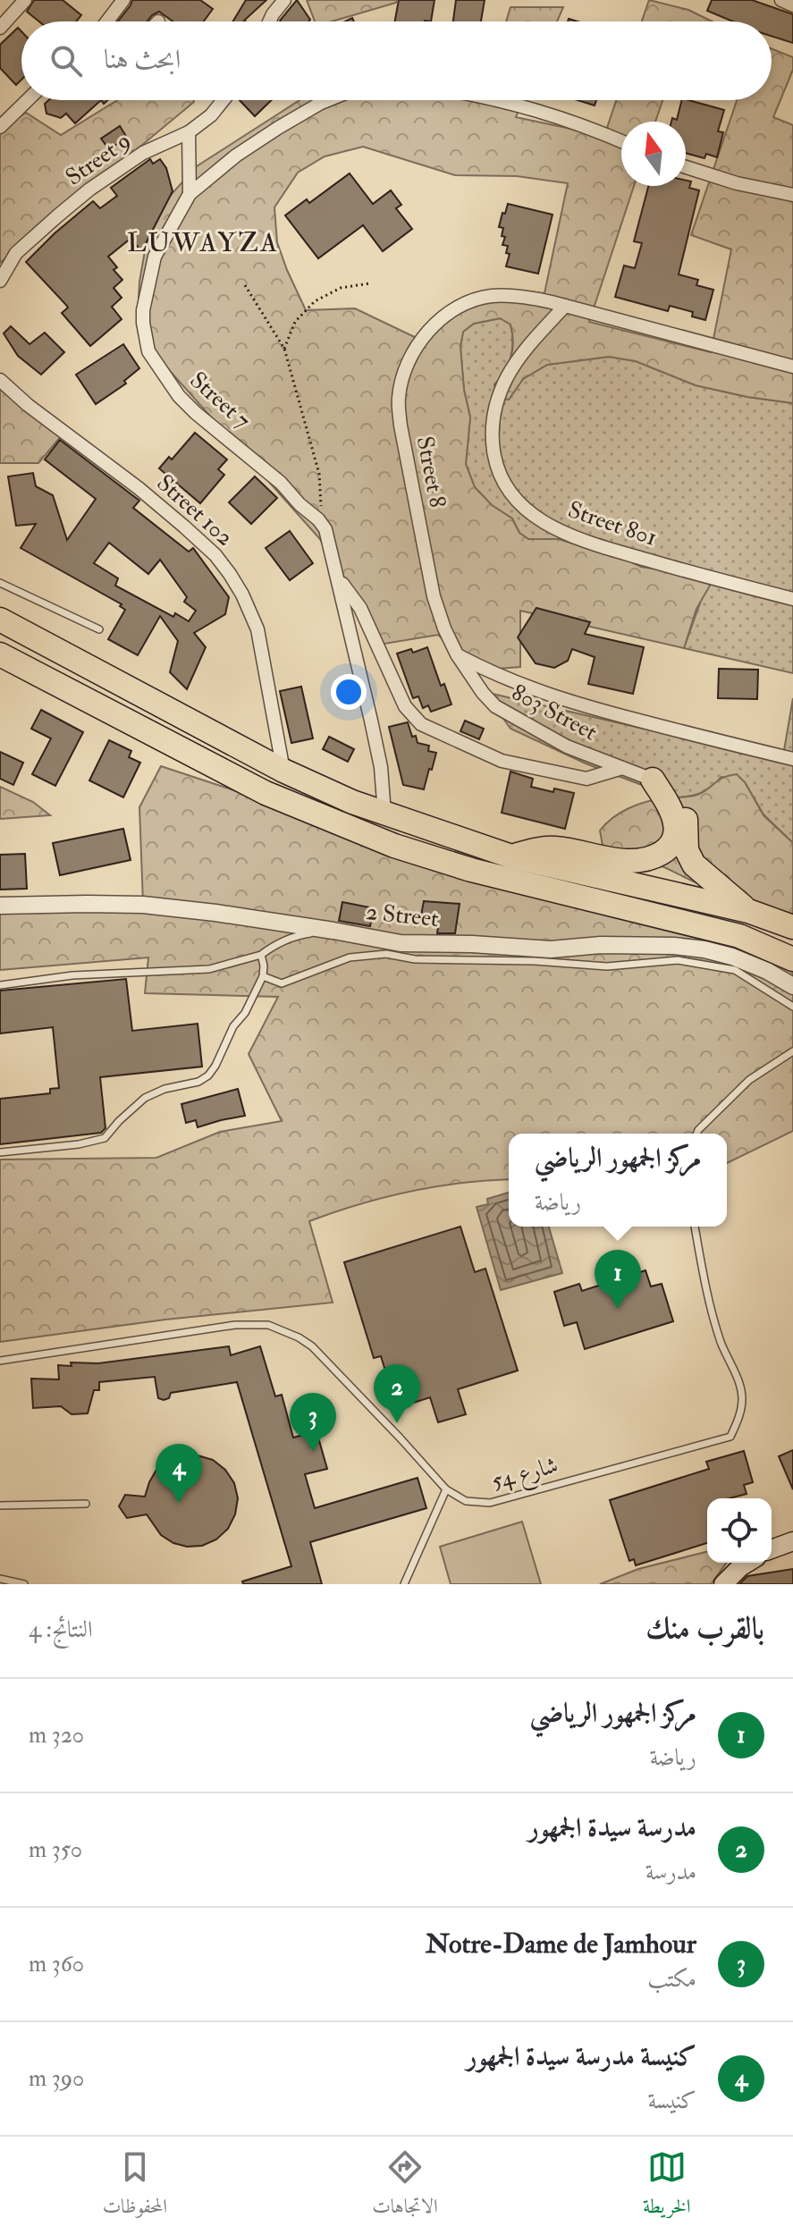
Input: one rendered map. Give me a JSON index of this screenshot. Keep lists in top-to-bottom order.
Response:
{
  "streets": {
    "street": [
      "Street 9",
      "Street 7",
      "Street 8",
      "Street 102",
      "Street 801",
      "803 Street",
      "2 Street"
    ],
    "lane": ["شارع 54"]
  },
  "crossings": [
    ["Street 8", "Street 801"],
    ["Street 8", "803 Street"]
  ],
  "districts": ["LUWAYZA"],
  "north": "top",
  "page": {
    "search": "ابحث هنا",
    "popup": ["مركز الجمهور الرياضي", "رياضة"],
    "pins": [
      "1",
      "2",
      "3",
      "4"
    ],
    "heading": ["بالقرب منك", "النتائج: 4"],
    "list": [
      {
        "mark": "1",
        "name": "مركز الجمهور الرياضي",
        "note": "رياضة",
        "value": "320 m"
      },
      {
        "mark": "2",
        "name": "مدرسة سيدة الجمهور",
        "note": "مدرسة",
        "value": "350 m"
      },
      {
        "mark": "3",
        "name": "Notre-Dame de Jamhour",
        "note": "مكتب",
        "value": "360 m"
      },
      {
        "mark": "4",
        "name": "كنيسة مدرسة سيدة الجمهور",
        "note": "كنيسة",
        "value": "390 m"
      }
    ],
    "nav": ["الخريطة", "الاتجاهات", "المحفوظات"]
  }
}
